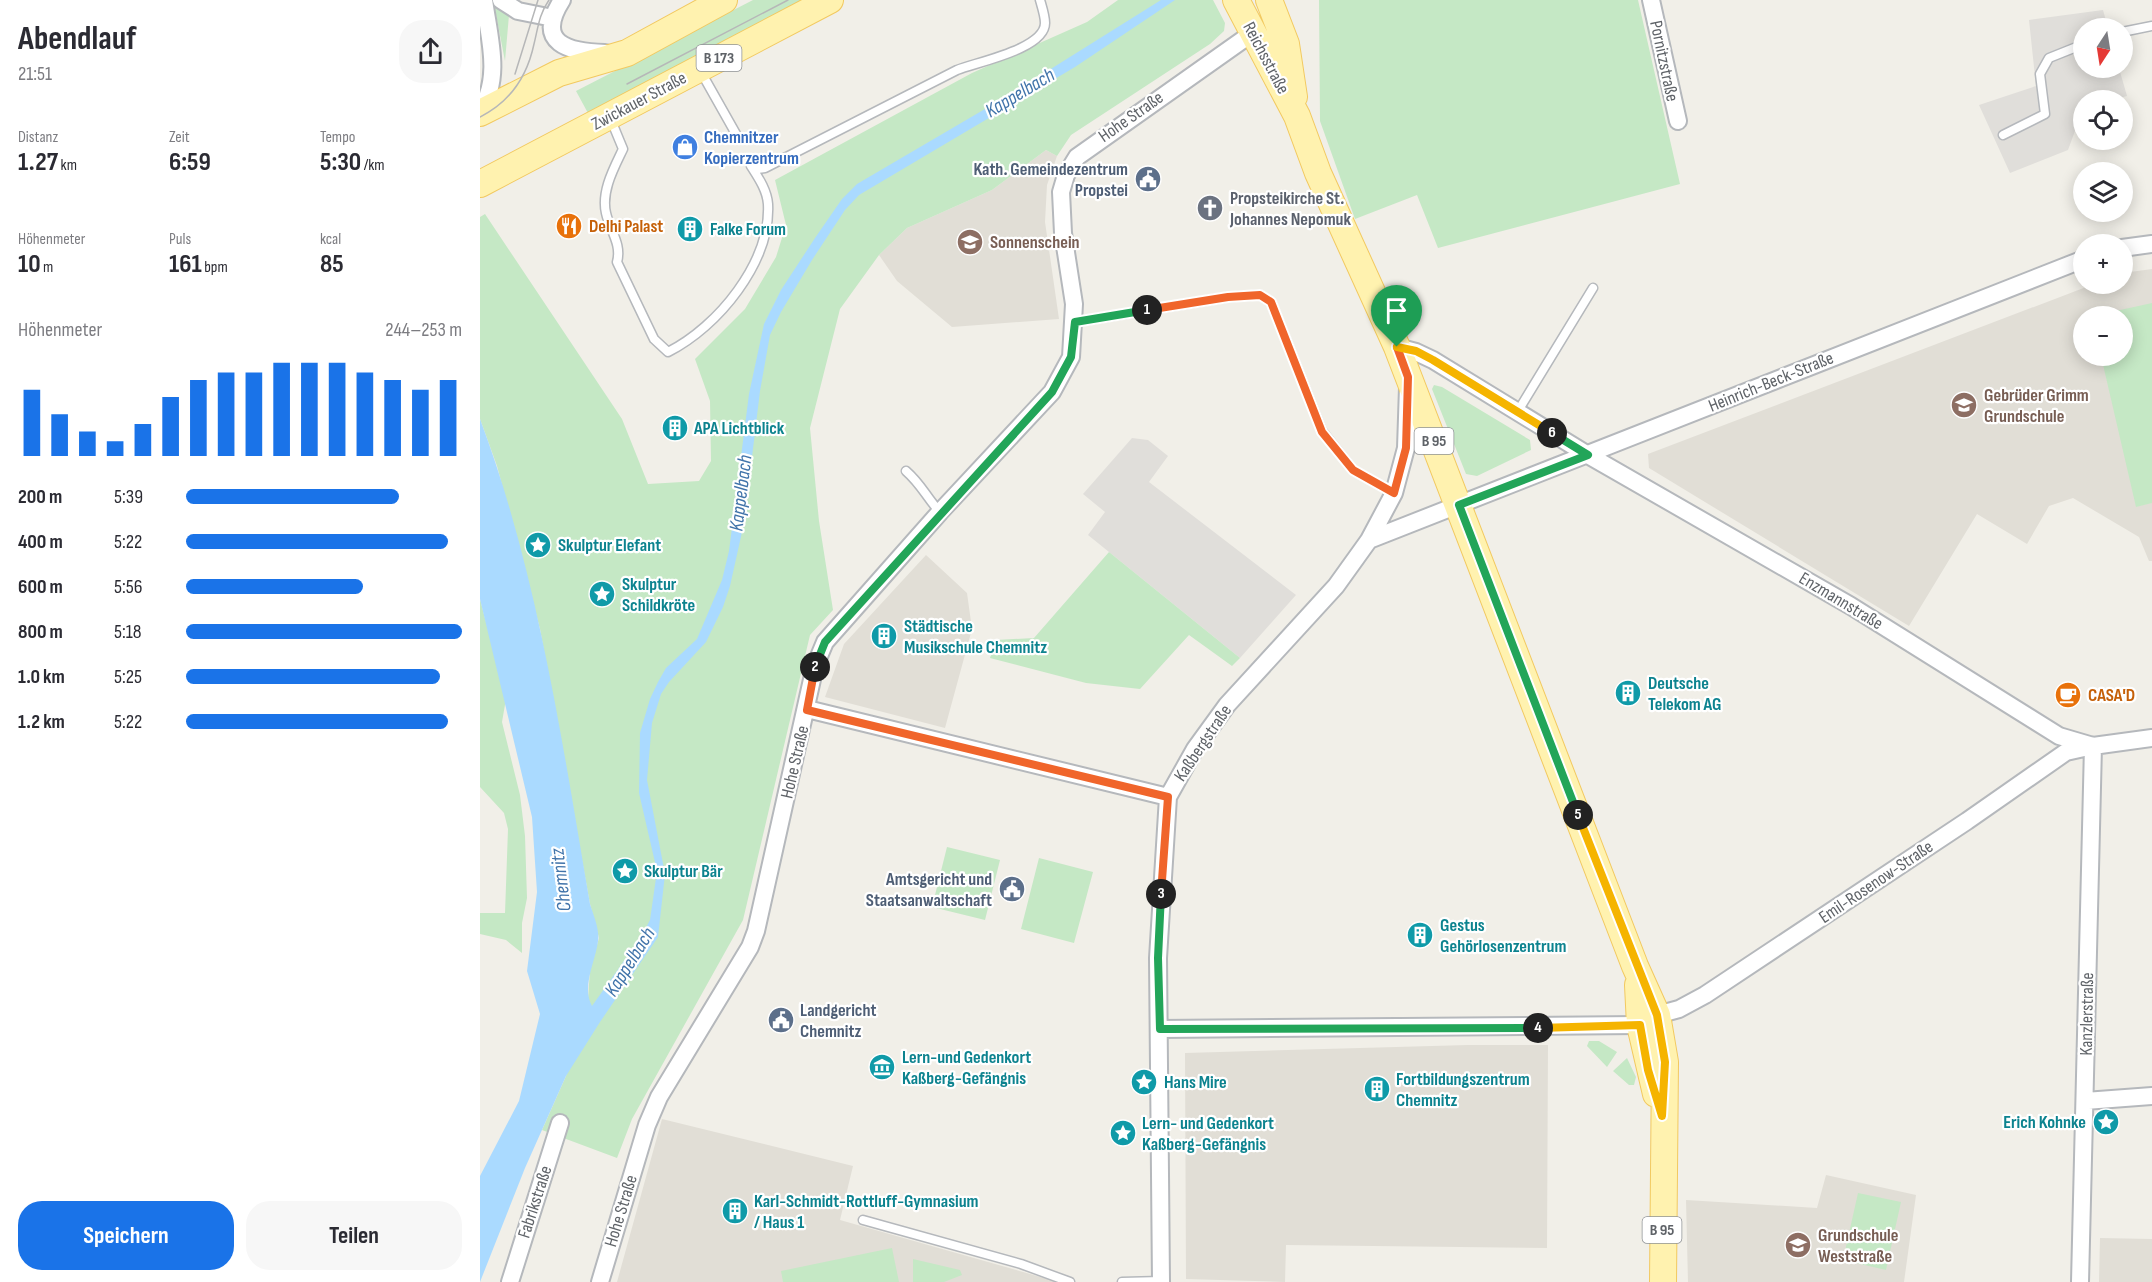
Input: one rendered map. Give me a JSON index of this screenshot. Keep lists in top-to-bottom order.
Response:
{
  "streets": {
    "main road": [
      "B 173",
      "Reichsstraße",
      "Zwickauer Straße",
      "B 95"
    ],
    "street": [
      "Pornitzstraße",
      "Hohe Straße",
      "Heinrich-Beck-Straße",
      "Enzmannstraße",
      "Kaßbergstraße",
      "Emil-Rosenow-Straße",
      "Kanzlerstraße",
      "Fabrikstraße"
    ]
  },
  "crossings": [
    ["Reichsstraße", "Hohe Straße"],
    ["Reichsstraße", "Heinrich-Beck-Straße"],
    ["Reichsstraße", "Enzmannstraße"],
    ["Reichsstraße", "Kaßbergstraße"],
    ["Reichsstraße", "Emil-Rosenow-Straße"],
    ["Heinrich-Beck-Straße", "Enzmannstraße"],
    ["Enzmannstraße", "Emil-Rosenow-Straße"],
    ["Enzmannstraße", "Kanzlerstraße"],
    ["Kaßbergstraße", "Emil-Rosenow-Straße"],
    ["Emil-Rosenow-Straße", "Kanzlerstraße"]
  ],
  "water": ["Kappelbach", "Chemnitz"],
  "places": {
    "shop": ["Chemnitzer Kopierzentrum"],
    "public building": ["Kath. Gemeindezentrum Propstei", "Amtsgericht und Staatsanwaltschaft", "Landgericht Chemnitz"],
    "church": ["Propsteikirche St. Johannes Nepomuk"],
    "restaurant": ["Delhi Palast"],
    "building": [
      "Falke Forum",
      "APA Lichtblick",
      "Städtische Musikschule Chemnitz",
      "Deutsche Telekom AG",
      "Gestus Gehörlosenzentrum",
      "Fortbildungszentrum Chemnitz",
      "Karl-Schmidt-Rottluff-Gymnasium / Haus 1"
    ],
    "school or university": ["Sonnenschein", "Gebrüder Grimm Grundschule", "Grundschule Weststraße"],
    "place": [
      "Skulptur Elefant",
      "Skulptur Schildkröte",
      "Skulptur Bär",
      "Hans Mire",
      "Erich Kohnke",
      "Lern- und Gedenkort Kaßberg-Gefängnis"
    ],
    "cafe": ["CASA'D"],
    "museum": ["Lern-und Gedenkort Kaßberg-Gefängnis"]
  },
  "north": "bottom",
  "page": {
    "heading": ["Abendlauf", "21:51"],
    "map_buttons": ["+", "−"],
    "stats": [
      ["Distanz", "1.27 km"],
      ["Zeit", "6:59"],
      ["Tempo", "5:30 /km"],
      ["Höhenmeter", "10 m"],
      ["Puls", "161 bpm"],
      ["kcal", "85"]
    ],
    "pins": [
      "1",
      "6",
      "2",
      "5",
      "3",
      "4"
    ],
    "chart": ["Höhenmeter", "244–253 m"],
    "list": [
      {
        "name": "200 m",
        "note": "5:39"
      },
      {
        "name": "400 m",
        "note": "5:22"
      },
      {
        "name": "600 m",
        "note": "5:56"
      },
      {
        "name": "800 m",
        "note": "5:18"
      },
      {
        "name": "1.0 km",
        "note": "5:25"
      },
      {
        "name": "1.2 km",
        "note": "5:22"
      }
    ],
    "buttons": ["Speichern", "Teilen"]
  }
}
